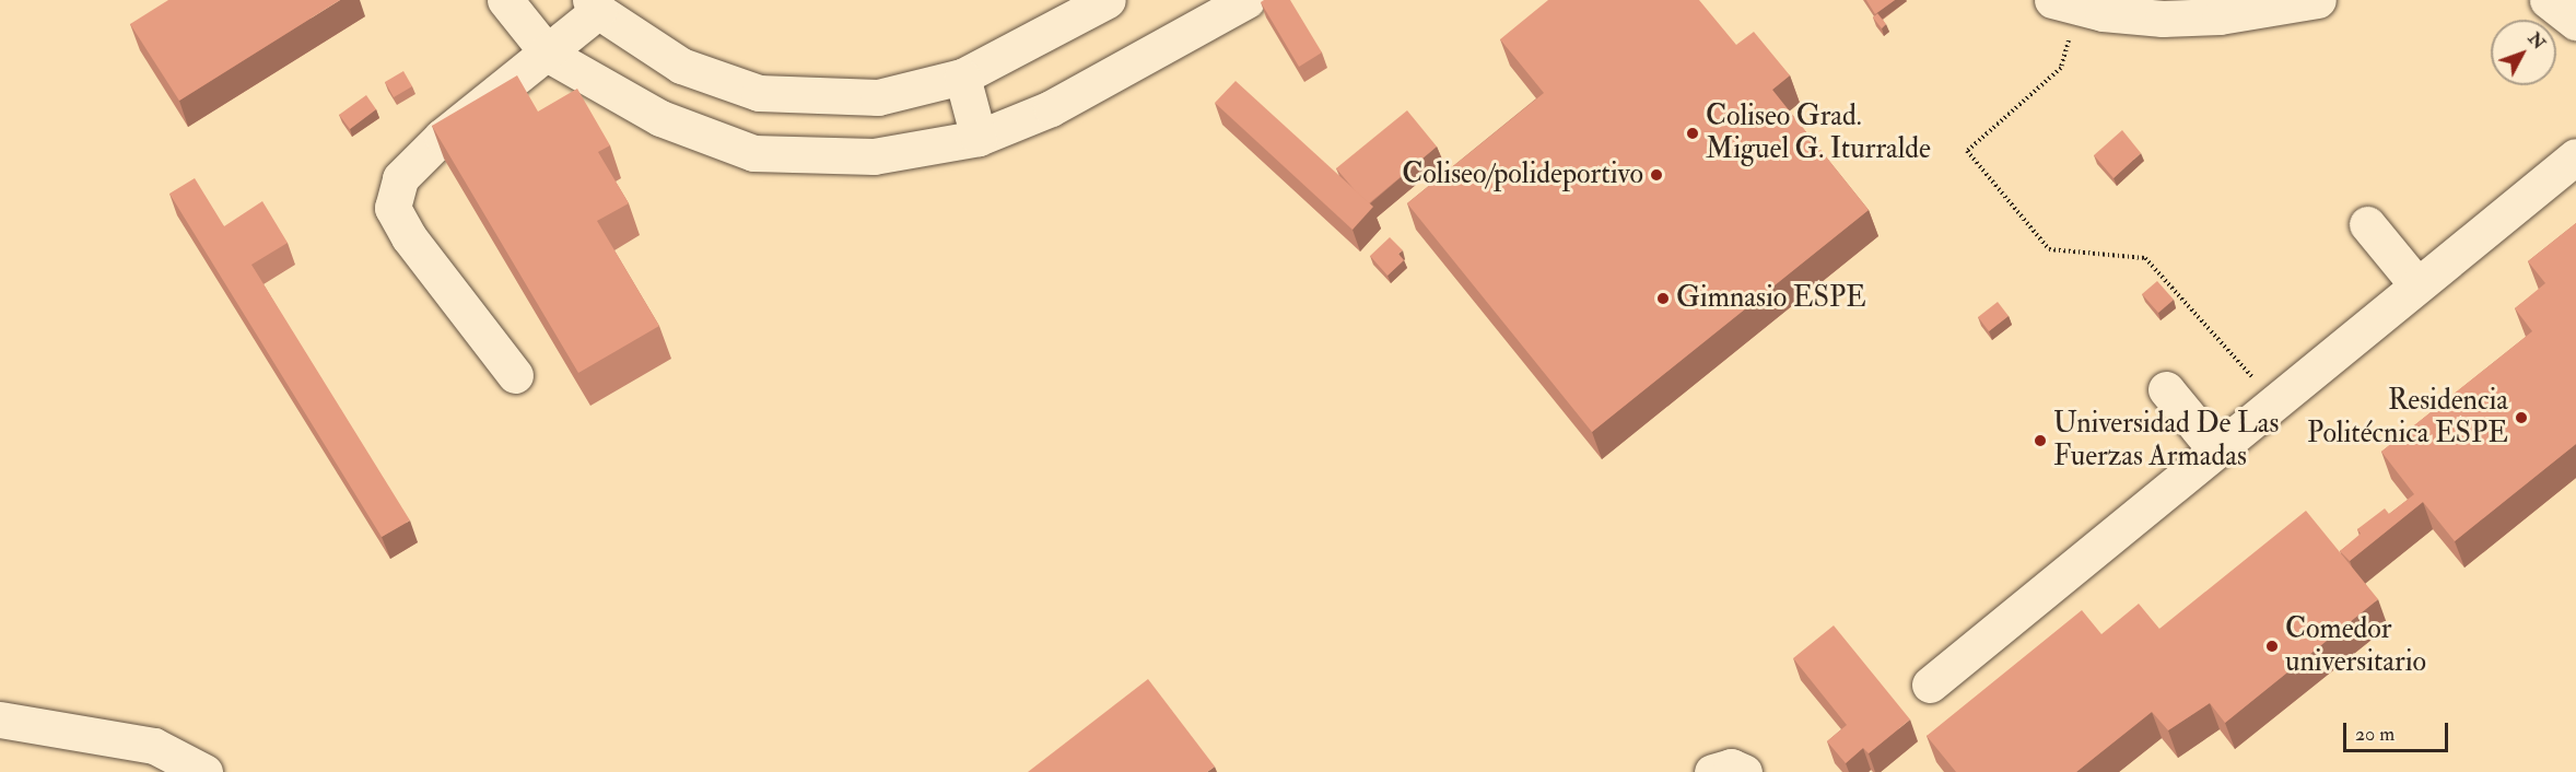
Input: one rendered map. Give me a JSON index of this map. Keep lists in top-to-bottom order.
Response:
{
  "places": [
    "Coliseo Grad. Miguel G. Iturralde",
    "Coliseo/polideportivo",
    "Gimnasio ESPE",
    "Residencia Politécnica ESPE",
    "Universidad De Las Fuerzas Armadas",
    "Comedor universitario"
  ],
  "scale_bar": "20 m",
  "north": "top right"
}
